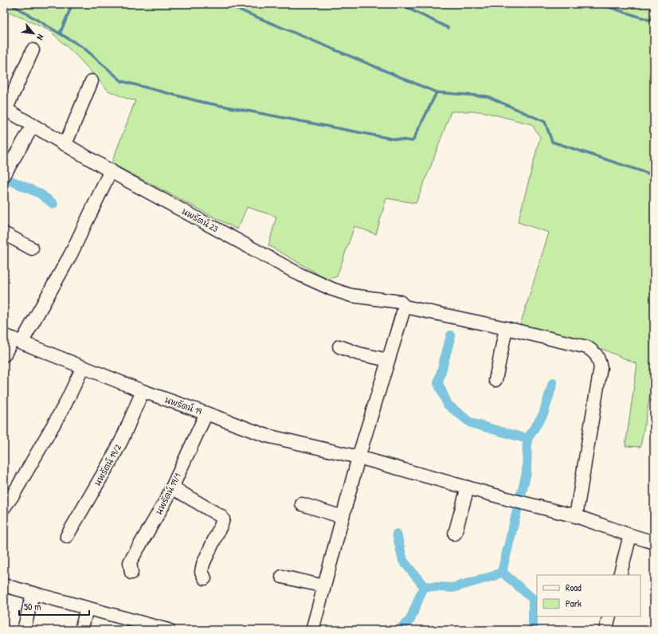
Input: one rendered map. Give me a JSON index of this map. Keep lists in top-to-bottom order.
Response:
{
  "streets": {
    "street": [
      "นพรัตน์ 23",
      "นพรัตน์ 19",
      "นพรัตน์ 19/2",
      "นพรัตน์ 19/1"
    ]
  },
  "crossings": [
    ["นพรัตน์ 23", "นพรัตน์ 19"],
    ["นพรัตน์ 19", "นพรัตน์ 19/2"],
    ["นพรัตน์ 19", "นพรัตน์ 19/1"]
  ],
  "legend": ["Road", "Park"],
  "scale_bar": "50 m",
  "north": "bottom right"
}
